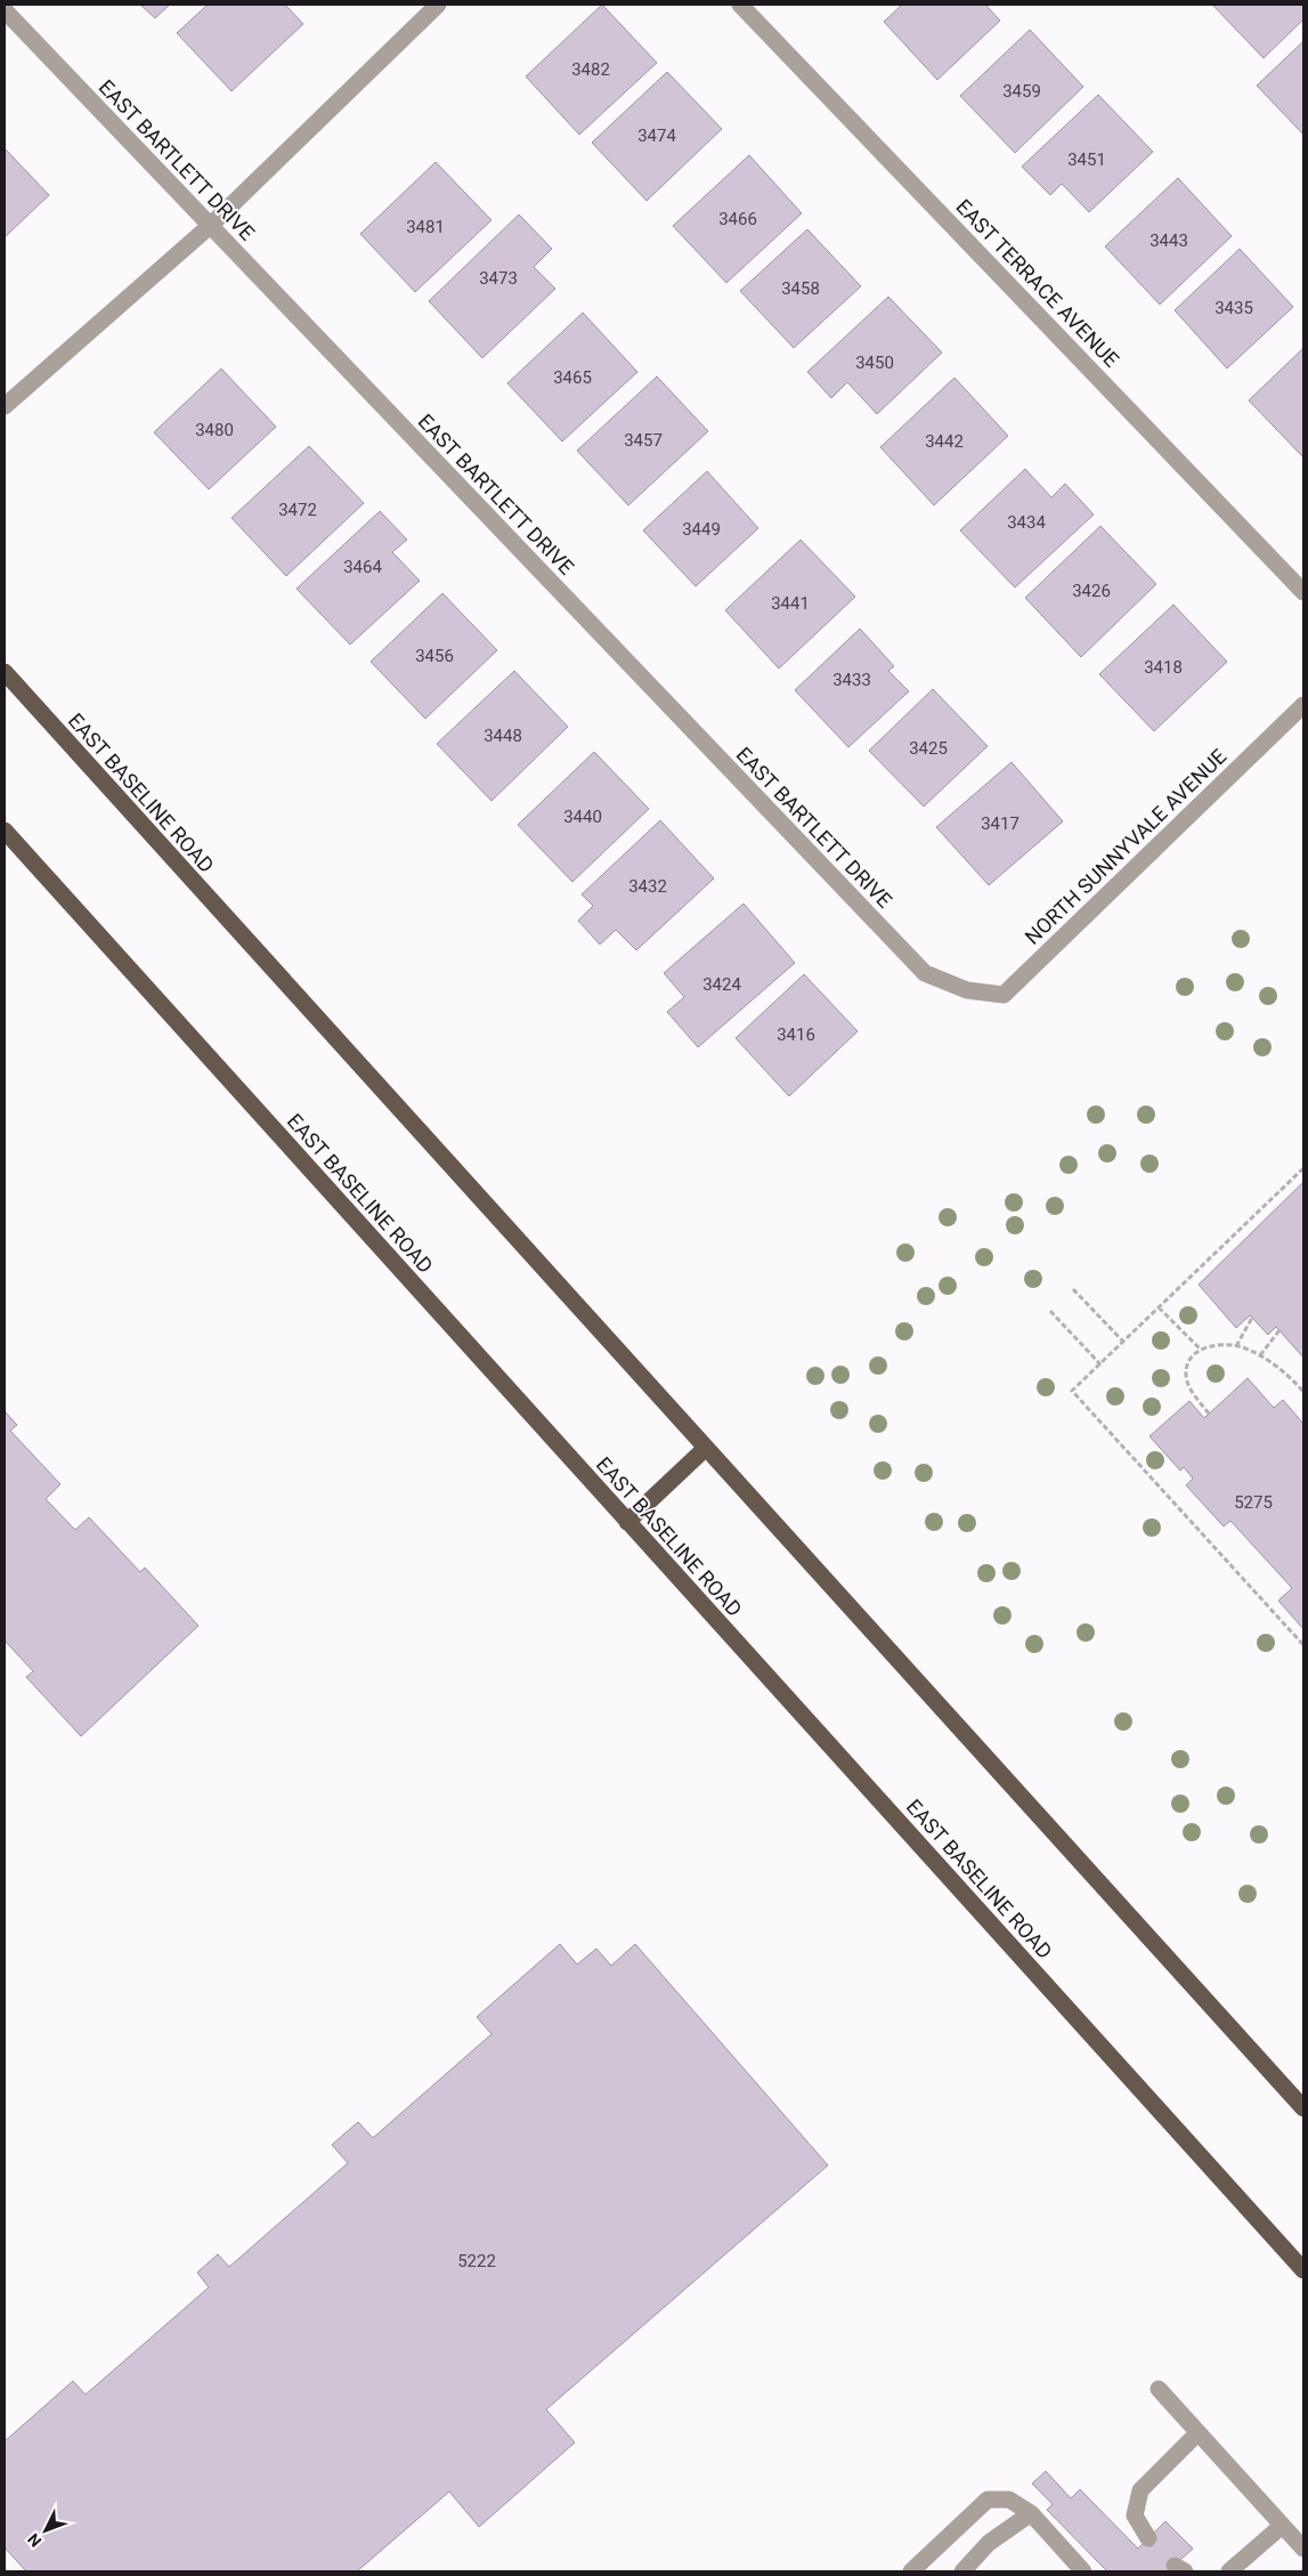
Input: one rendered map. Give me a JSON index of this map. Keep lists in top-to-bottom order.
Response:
{
  "streets": {
    "main road": ["EAST BASELINE ROAD"],
    "street": ["EAST BARTLETT DRIVE", "EAST TERRACE AVENUE", "NORTH SUNNYVALE AVENUE"]
  },
  "crossings": [
    ["EAST BARTLETT DRIVE", "NORTH SUNNYVALE AVENUE"]
  ],
  "house_numbers": [
    "3482",
    "3459",
    "3474",
    "3451",
    "3466",
    "3481",
    "3443",
    "3473",
    "3458",
    "3435",
    "3450",
    "3465",
    "3480",
    "3457",
    "3442",
    "3472",
    "3434",
    "3449",
    "3464",
    "3426",
    "3441",
    "3456",
    "3418",
    "3433",
    "3448",
    "3425",
    "3440",
    "3417",
    "3432",
    "3424",
    "3416",
    "5275",
    "5222"
  ],
  "north": "bottom left"
}
